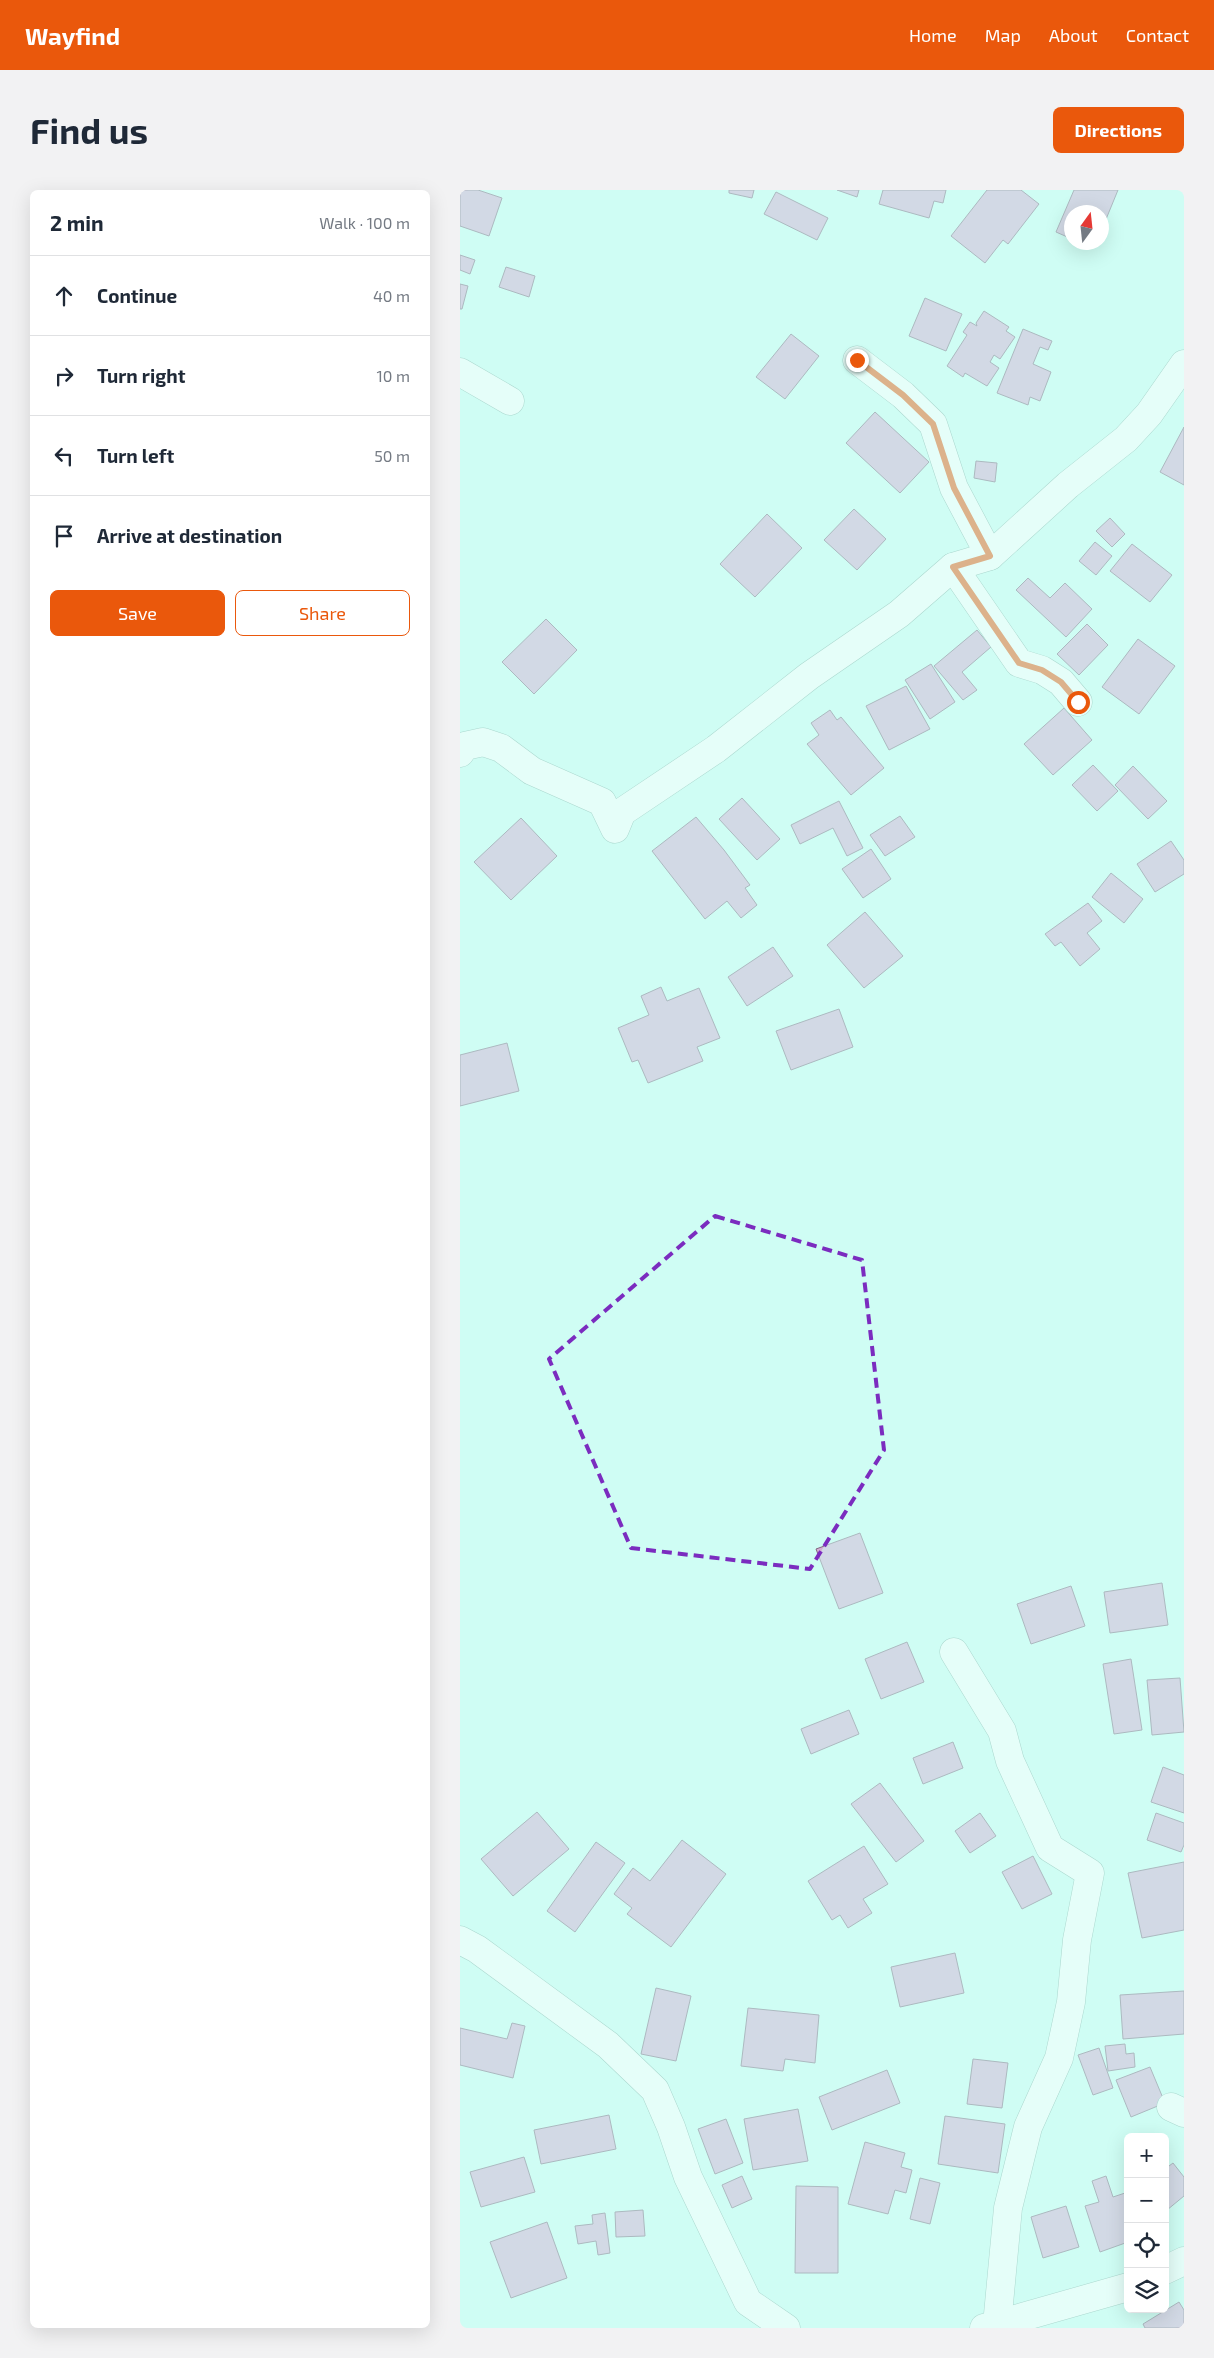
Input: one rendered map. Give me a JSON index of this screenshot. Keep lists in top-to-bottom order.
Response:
{
  "north": "top",
  "page": {
    "header": "Wayfind",
    "nav": [
      "Home",
      "Map",
      "About",
      "Contact"
    ],
    "buttons": [
      "Directions",
      ["Save", "Share"]
    ],
    "title": "Find us",
    "heading": ["2 min", "Walk · 100 m"],
    "list": [
      ["Continue", "40 m"],
      ["Turn right", "10 m"],
      ["Turn left", "50 m"],
      "Arrive at destination"
    ],
    "map_buttons": ["+", "−"]
  }
}
